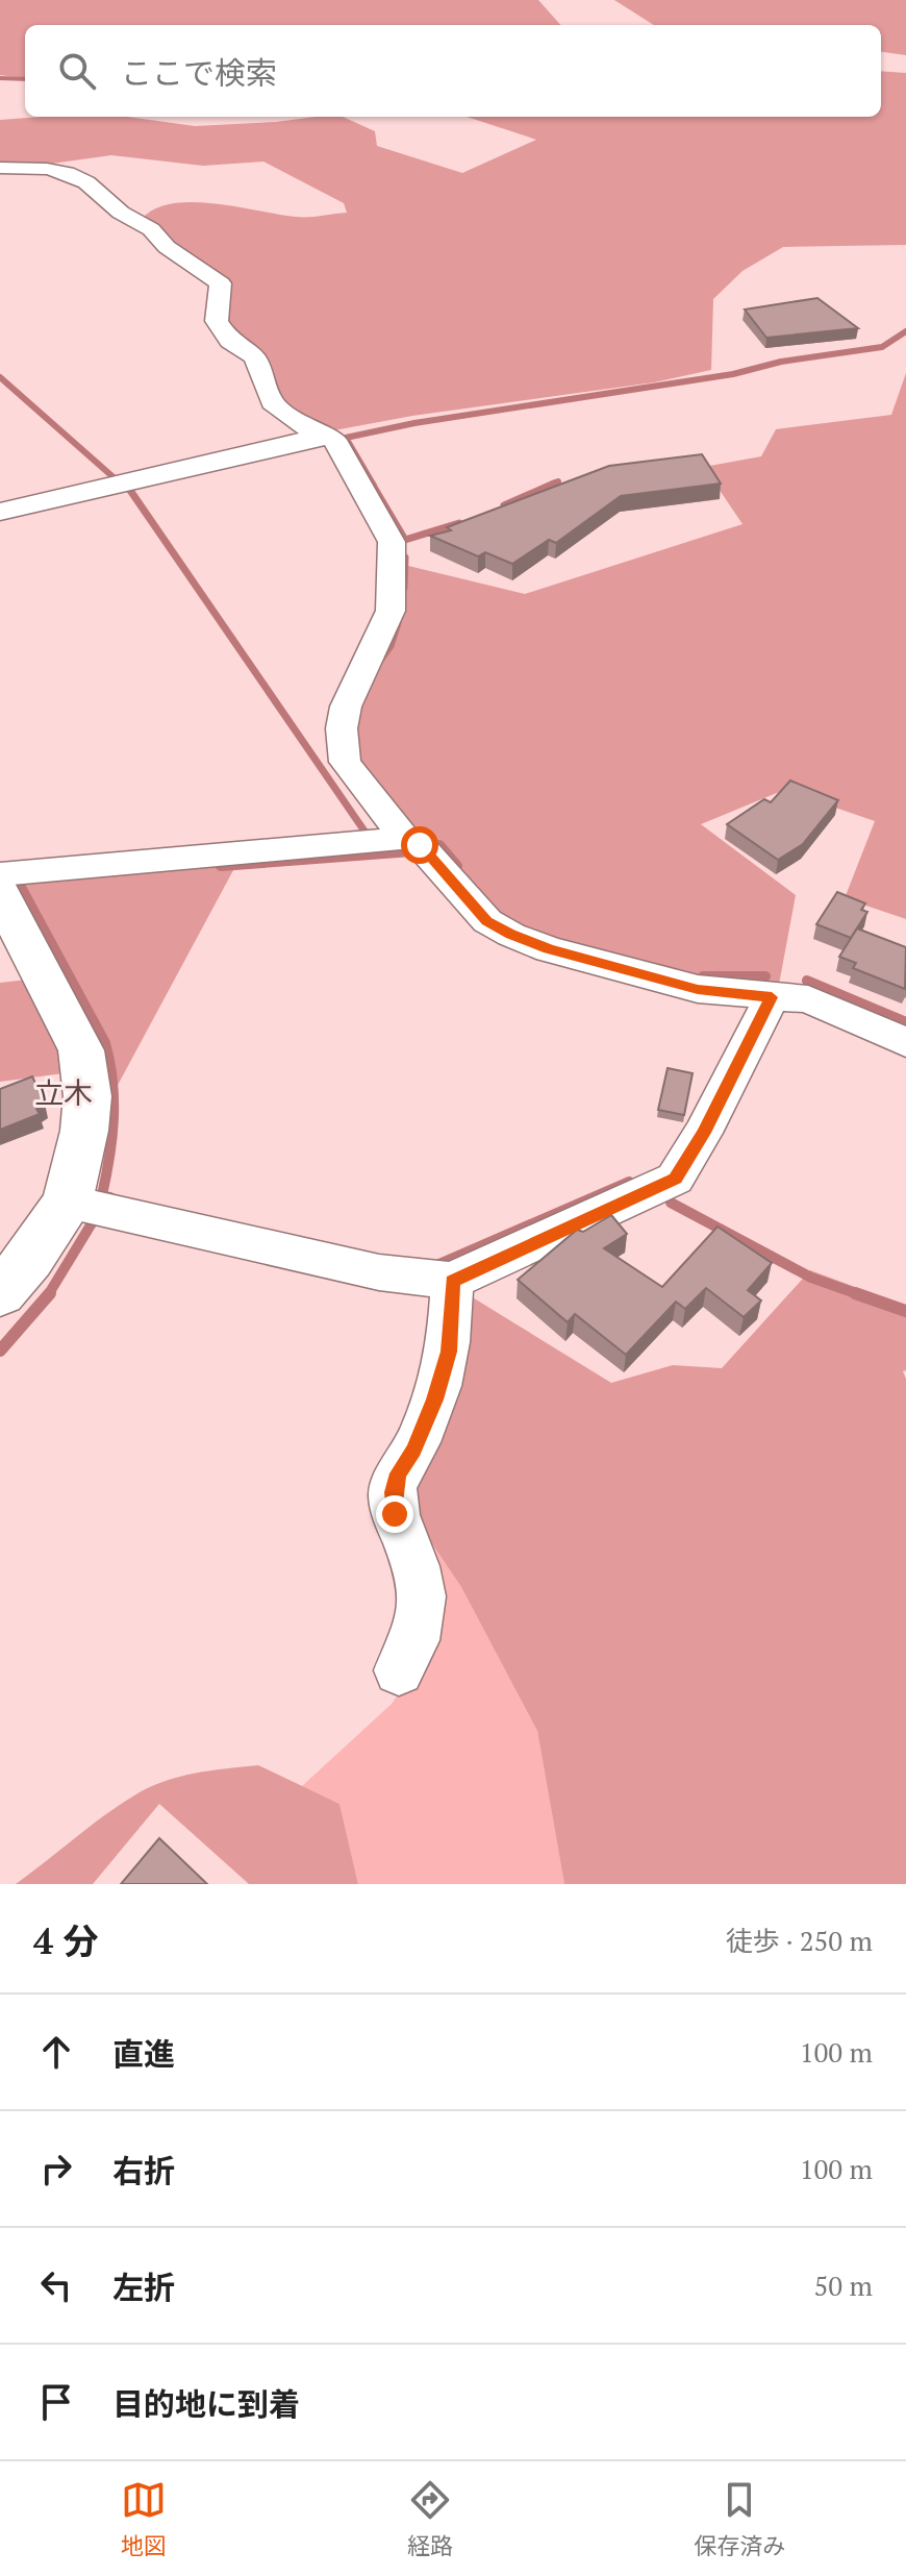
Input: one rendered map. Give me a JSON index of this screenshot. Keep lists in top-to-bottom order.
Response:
{
  "districts": ["立木"],
  "page": {
    "search": "ここで検索",
    "heading": ["4 分", "徒歩 · 250 m"],
    "list": [
      ["直進", "100 m"],
      ["右折", "100 m"],
      ["左折", "50 m"],
      "目的地に到着"
    ],
    "nav": ["地図", "経路", "保存済み"]
  }
}
